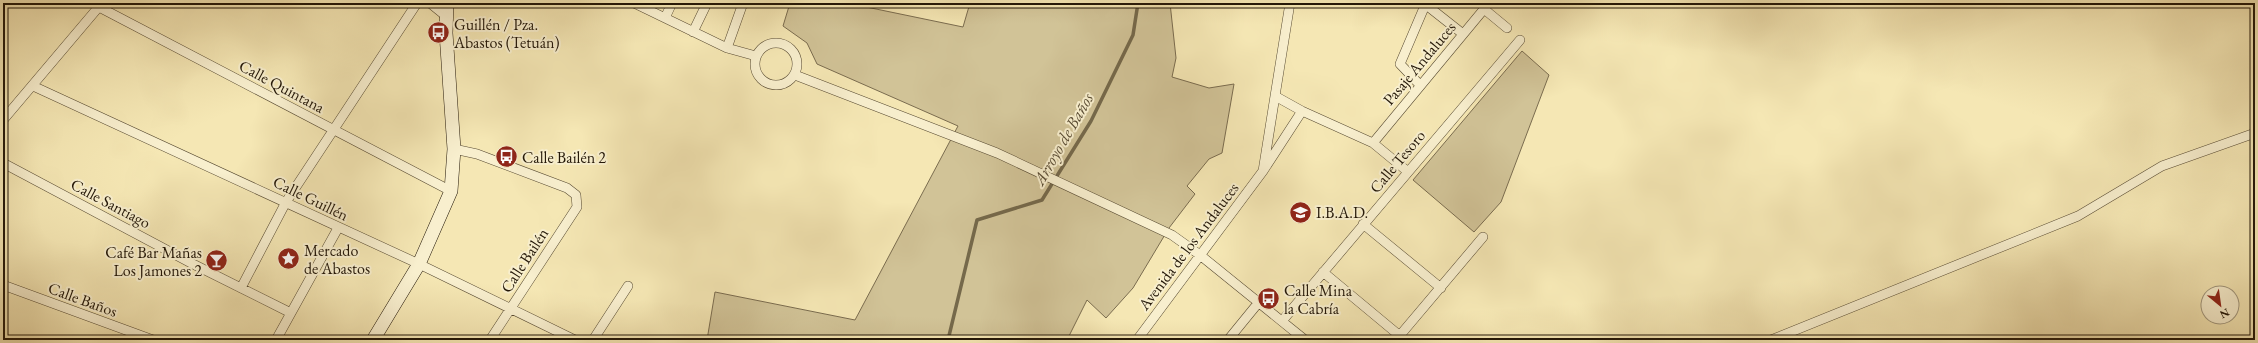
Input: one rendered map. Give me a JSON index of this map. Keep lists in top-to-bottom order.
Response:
{
  "streets": {
    "street": [
      "Pasaje Andaluces",
      "Calle Quintana",
      "Calle Tesoro",
      "Calle Guillén",
      "Calle Santiago",
      "Avenida de los Andaluces",
      "Calle Bailén",
      "Calle Baños"
    ]
  },
  "crossings": [
    ["Calle Guillén", "Calle Bailén"]
  ],
  "water": ["Arroyo de Baños"],
  "places": {
    "bus stop": ["Guillén / Pza. Abastos (Tetuán)", "Calle Bailén 2", "Calle Mina la Cabría"],
    "school or university": ["I.B.A.D."],
    "place": ["Mercado de Abastos"],
    "bar": ["Café Bar Mañas Los Jamones 2"]
  },
  "north": "bottom right"
}
